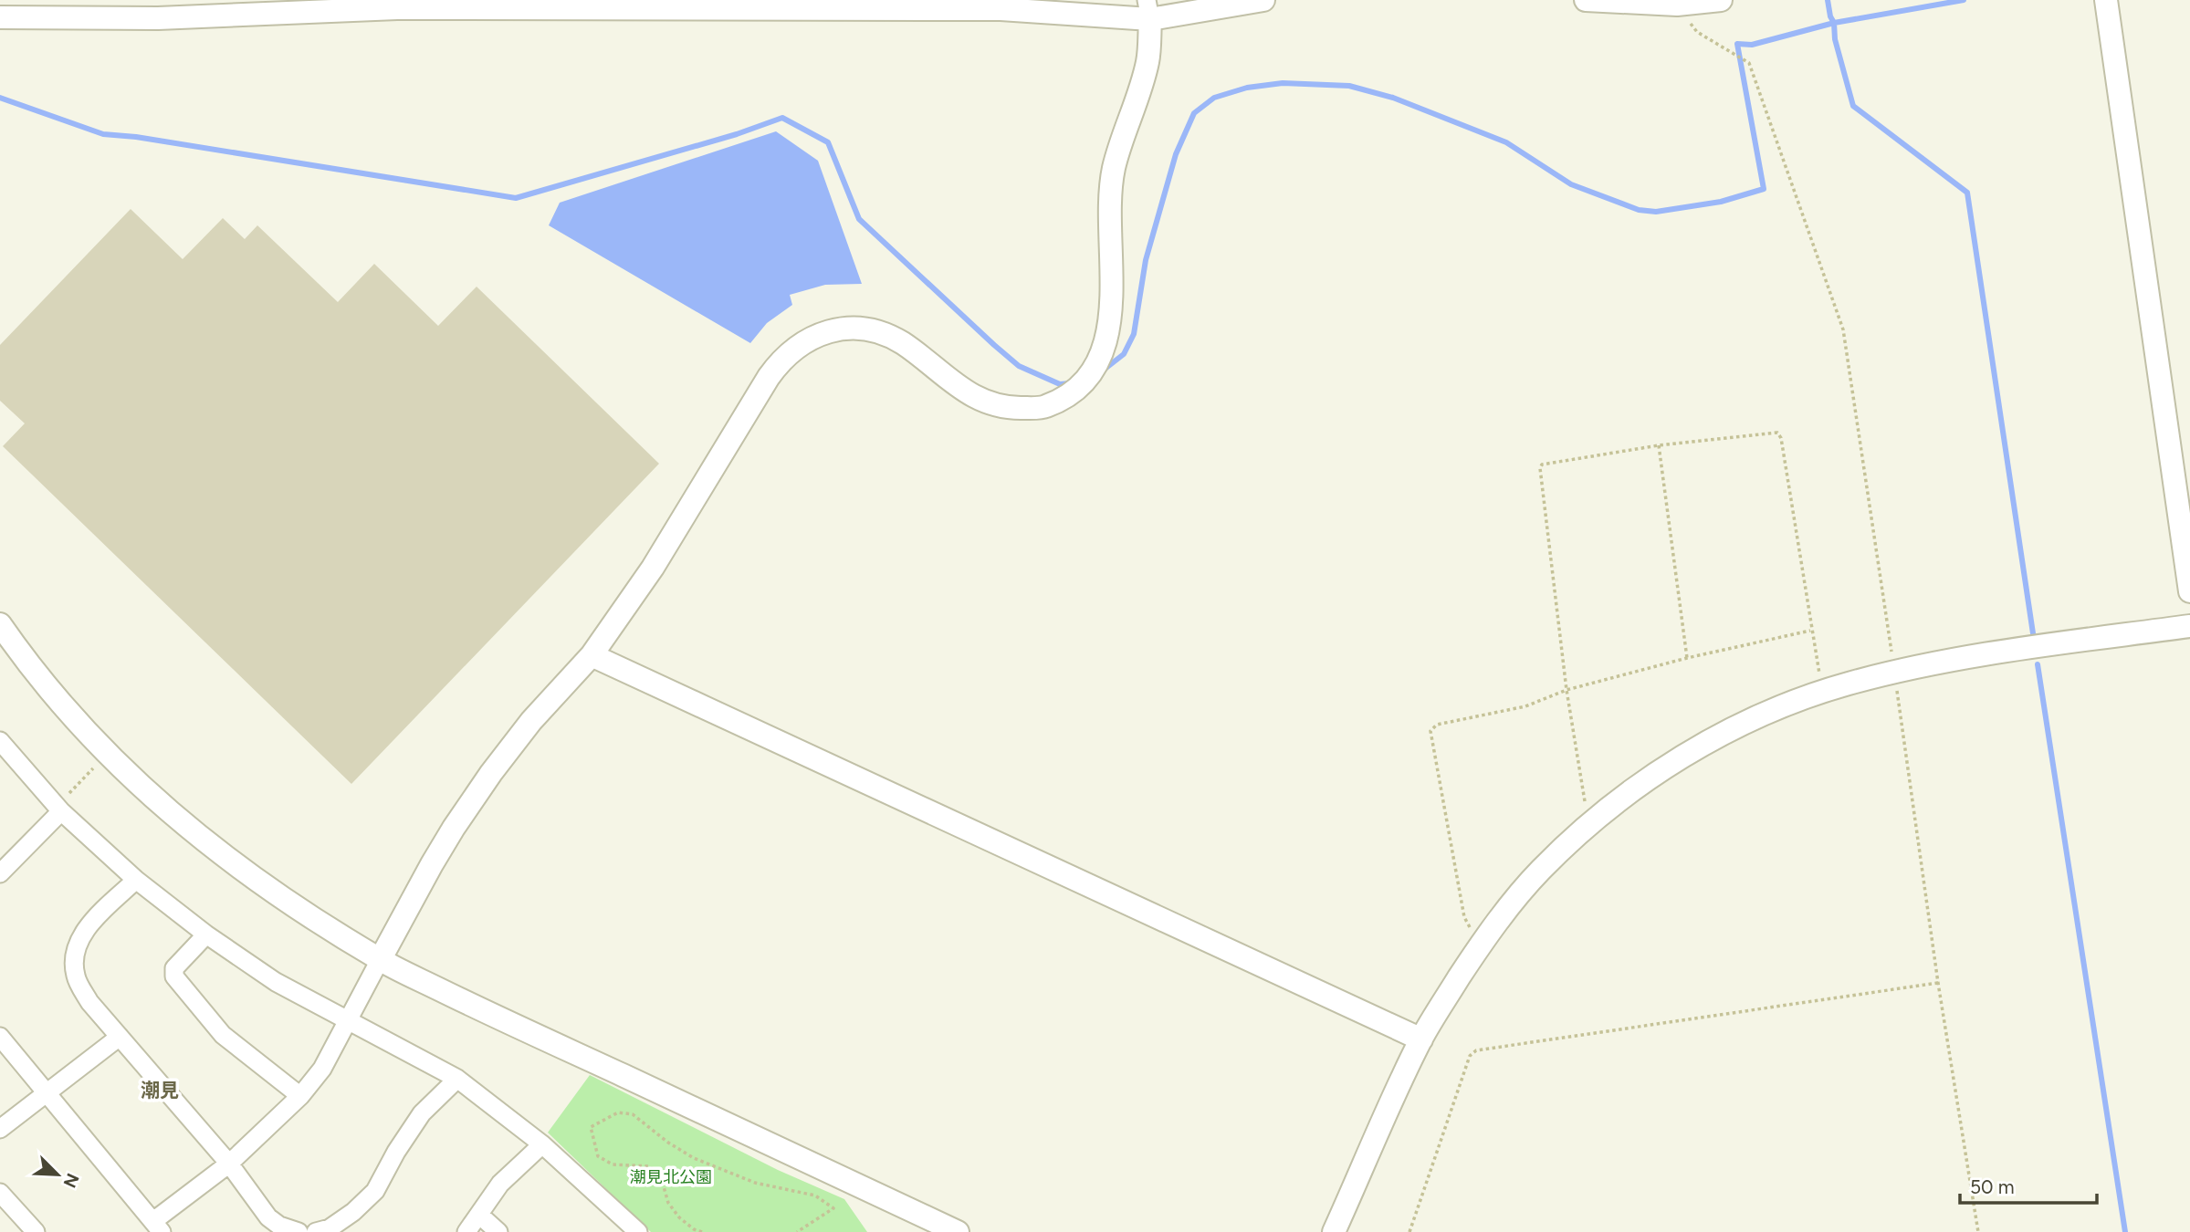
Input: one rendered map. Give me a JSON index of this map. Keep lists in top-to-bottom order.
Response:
{
  "districts": ["潮見"],
  "parks": ["潮見北公園"],
  "scale_bar": "50 m",
  "north": "bottom right"
}
